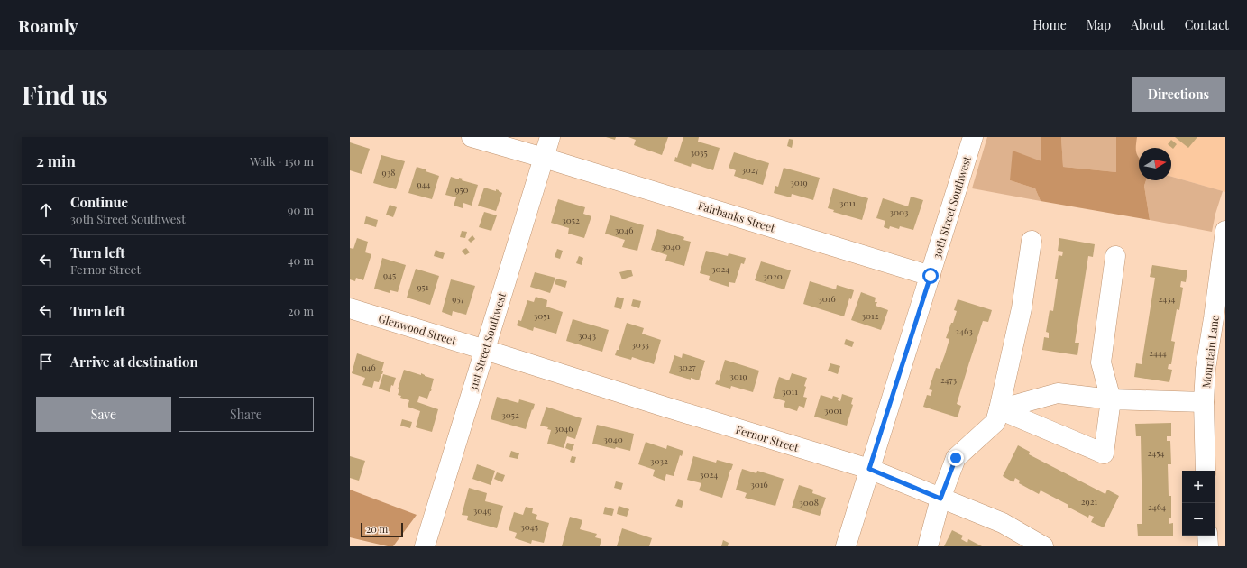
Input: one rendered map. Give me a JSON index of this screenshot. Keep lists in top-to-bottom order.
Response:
{
  "streets": {
    "street": [
      "30th Street Southwest",
      "Fairbanks Street",
      "Glenwood Street",
      "31st Street Southwest",
      "Mountain Lane",
      "Fernor Street"
    ]
  },
  "crossings": [
    ["30th Street Southwest", "Fairbanks Street"],
    ["30th Street Southwest", "Fernor Street"],
    ["Fairbanks Street", "31st Street Southwest"],
    ["Glenwood Street", "31st Street Southwest"],
    ["Glenwood Street", "Fernor Street"],
    ["31st Street Southwest", "Fernor Street"]
  ],
  "house_numbers": [
    "3035",
    "3027",
    "938",
    "3019",
    "944",
    "950",
    "3011",
    "3003",
    "3052",
    "3046",
    "3040",
    "3024",
    "945",
    "3020",
    "951",
    "957",
    "3016",
    "2434",
    "3051",
    "3012",
    "2463",
    "3043",
    "3033",
    "2444",
    "946",
    "3027",
    "3019",
    "2473",
    "3011",
    "3001",
    "3052",
    "3046",
    "3040",
    "2454",
    "3032",
    "3024",
    "3016",
    "2921",
    "3008",
    "2464",
    "3049",
    "3045"
  ],
  "scale_bar": "20 m",
  "north": "right",
  "page": {
    "header": "Roamly",
    "nav": [
      "Home",
      "Map",
      "About",
      "Contact"
    ],
    "buttons": [
      "Directions",
      ["Save", "Share"]
    ],
    "title": "Find us",
    "heading": ["2 min", "Walk · 150 m"],
    "list": [
      ["Continue", "30th Street Southwest", "90 m"],
      ["Turn left", "Fernor Street", "40 m"],
      ["Turn left", "20 m"],
      "Arrive at destination"
    ],
    "map_buttons": ["+", "−"],
    "scale": "20 m"
  }
}
